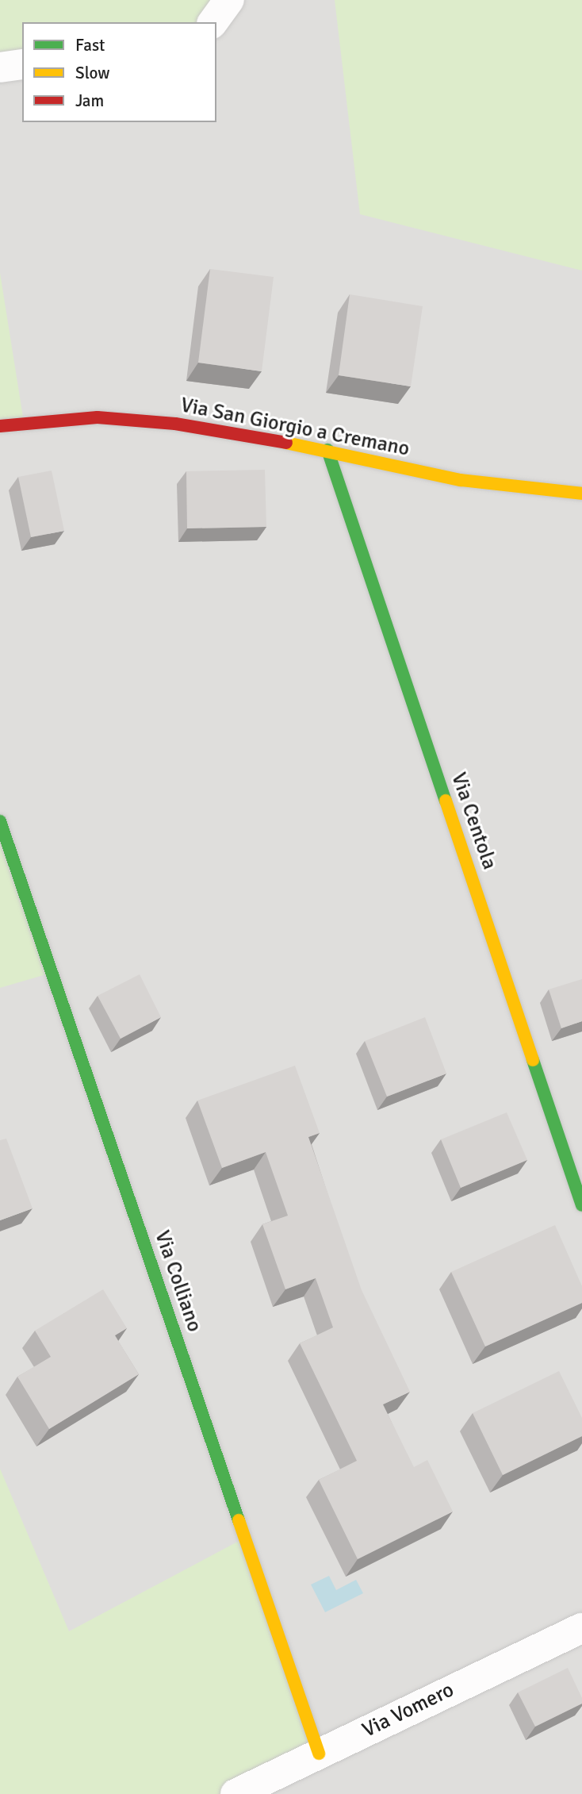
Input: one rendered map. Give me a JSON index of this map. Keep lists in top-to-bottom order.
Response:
{
  "streets": {
    "street": [
      "Via San Giorgio a Cremano",
      "Via Centola",
      "Via Colliano",
      "Via Vomero"
    ]
  },
  "crossings": [
    ["Via San Giorgio a Cremano", "Via Centola"],
    ["Via Colliano", "Via Vomero"]
  ],
  "legend": ["Fast", "Slow", "Jam"]
}
